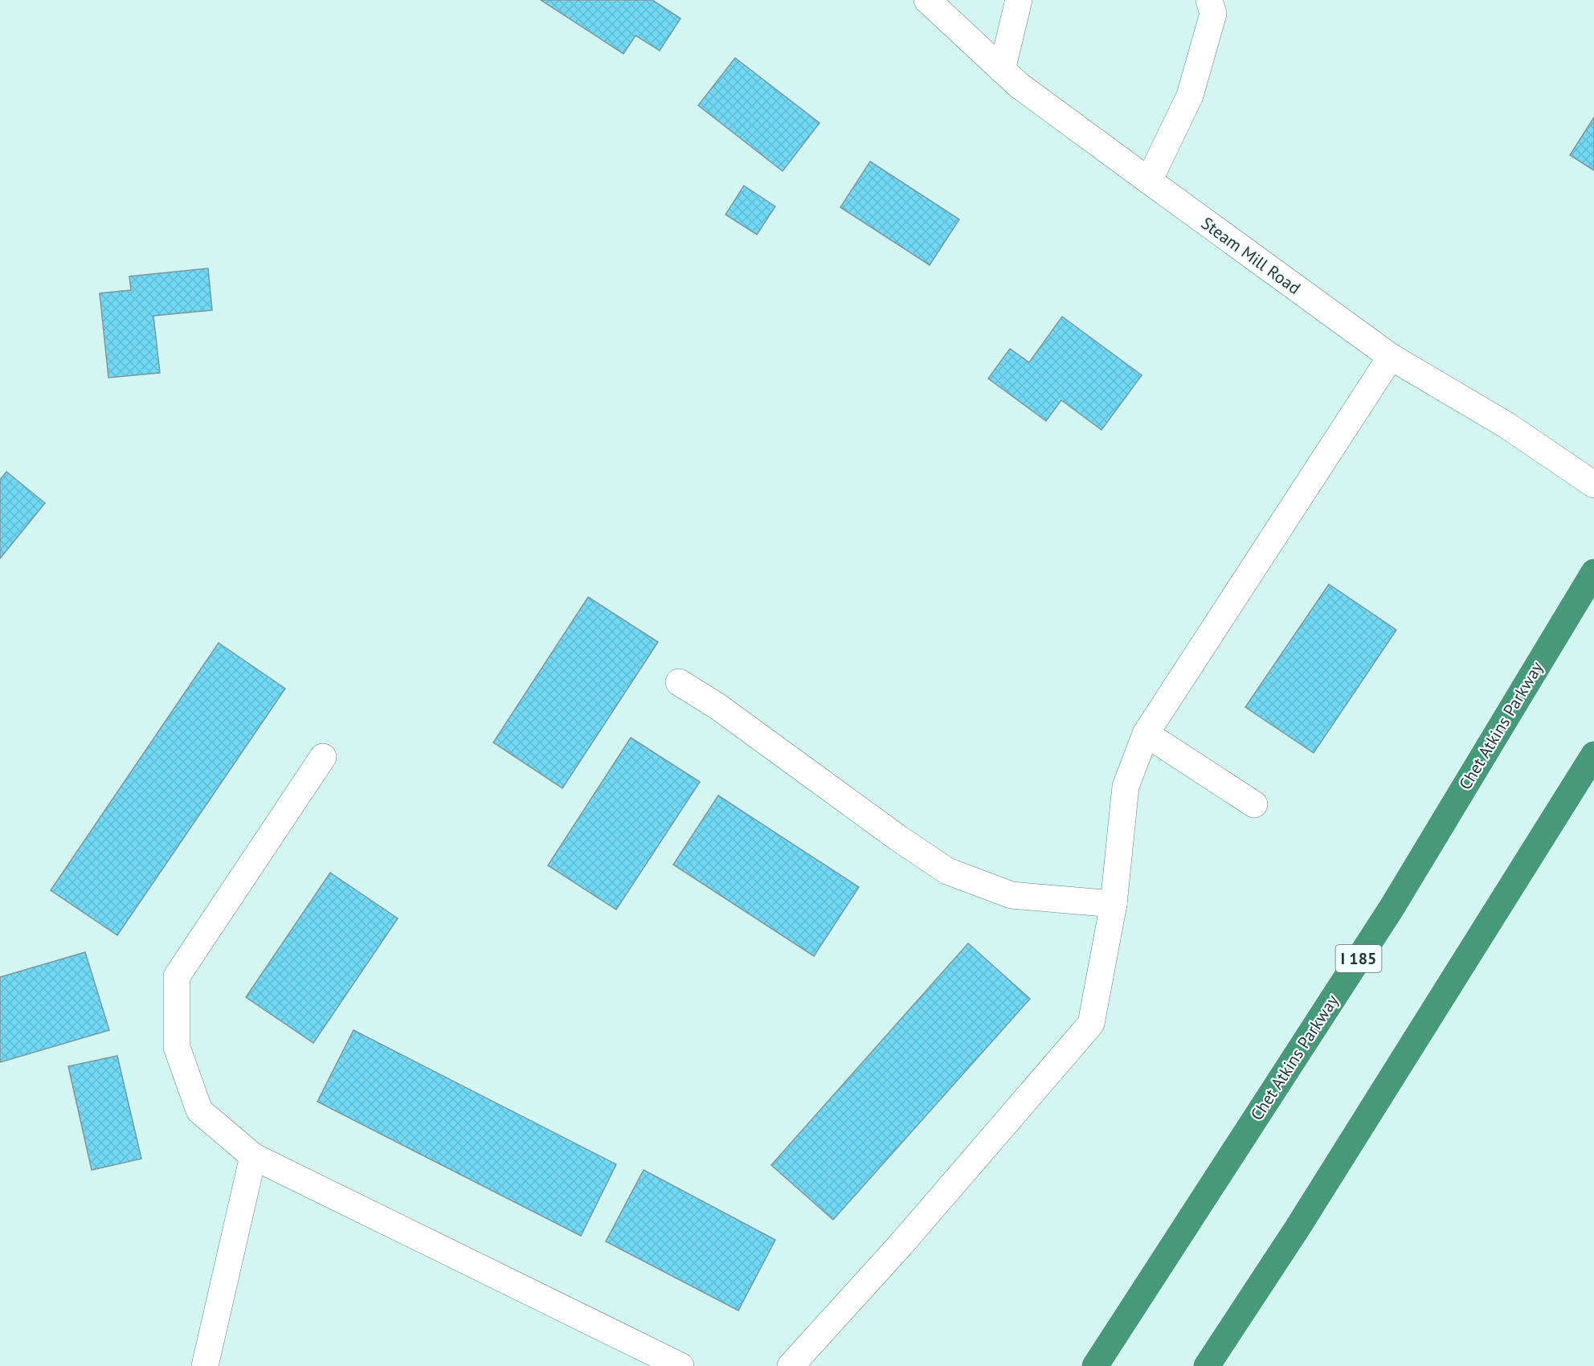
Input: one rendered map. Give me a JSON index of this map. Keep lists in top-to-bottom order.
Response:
{
  "streets": {
    "highway": ["Chet Atkins Parkway", "I 185"],
    "street": ["Steam Mill Road"]
  }
}
